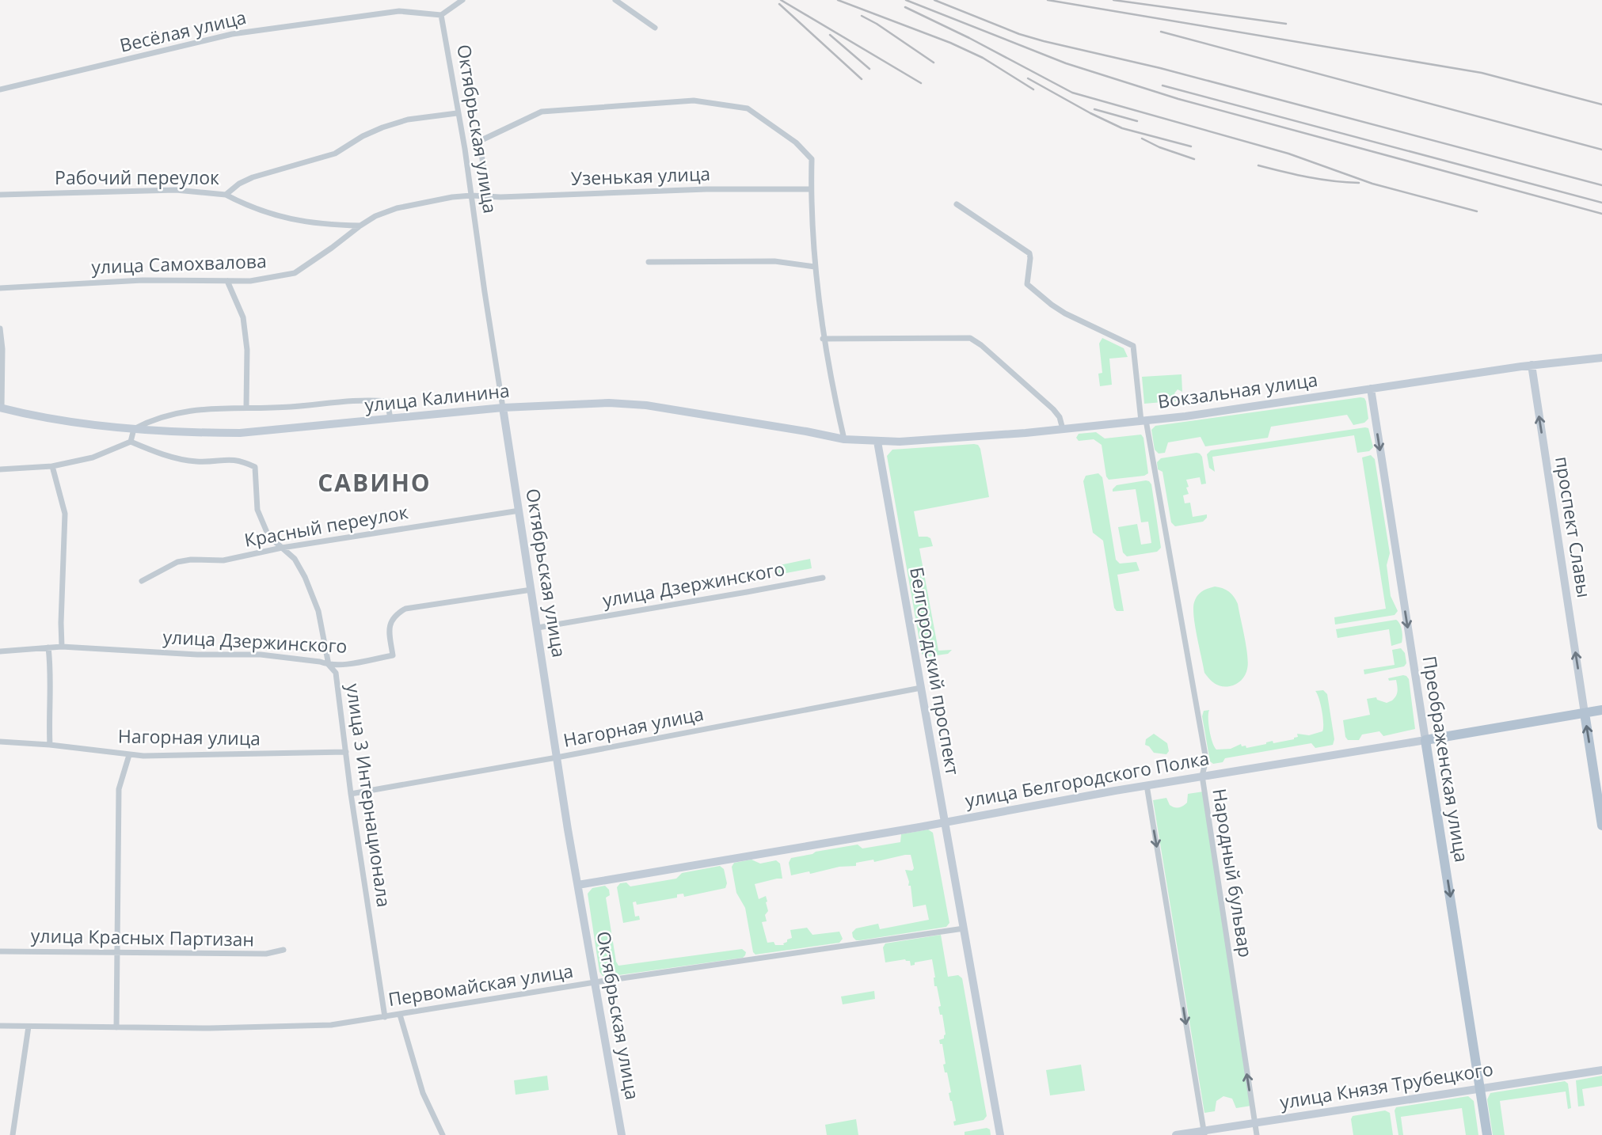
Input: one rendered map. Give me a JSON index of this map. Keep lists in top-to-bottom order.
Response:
{
  "streets": {
    "main road": [
      "Октябрьская улица",
      "Вокзальная улица",
      "улица Калинина",
      "проспект Славы",
      "Белгородский проспект",
      "Преображенская улица",
      "улица Белгородского Полка",
      "улица Князя Трубецкого"
    ],
    "street": [
      "Весёлая улица",
      "Узенькая улица",
      "Рабочий переулок",
      "улица Самохвалова",
      "Красный переулок",
      "улица Дзержинского",
      "Нагорная улица",
      "улица 3 Интернационала",
      "Народный бульвар",
      "улица Красных Партизан",
      "Первомайская улица"
    ]
  },
  "crossings": [
    ["Весёлая улица", "Октябрьская улица"],
    ["Октябрьская улица", "Узенькая улица"],
    ["Октябрьская улица", "Рабочий переулок"],
    ["Октябрьская улица", "улица Самохвалова"],
    ["Октябрьская улица", "улица Калинина"],
    ["Октябрьская улица", "Красный переулок"],
    ["Октябрьская улица", "улица Дзержинского"],
    ["Октябрьская улица", "Нагорная улица"],
    ["Октябрьская улица", "улица Белгородского Полка"],
    ["Октябрьская улица", "Первомайская улица"],
    ["Узенькая улица", "улица Самохвалова"],
    ["Вокзальная улица", "улица Калинина"],
    ["Вокзальная улица", "проспект Славы"],
    ["Вокзальная улица", "Белгородский проспект"],
    ["Вокзальная улица", "Преображенская улица"],
    ["Вокзальная улица", "Народный бульвар"],
    ["улица Калинина", "Белгородский проспект"],
    ["Красный переулок", "улица 3 Интернационала"],
    ["проспект Славы", "улица Белгородского Полка"],
    ["улица Дзержинского", "улица 3 Интернационала"],
    ["Белгородский проспект", "Нагорная улица"],
    ["Белгородский проспект", "улица Белгородского Полка"],
    ["Белгородский проспект", "Первомайская улица"],
    ["Нагорная улица", "улица 3 Интернационала"],
    ["Преображенская улица", "улица Белгородского Полка"],
    ["Преображенская улица", "улица Князя Трубецкого"],
    ["улица Белгородского Полка", "Народный бульвар"],
    ["улица 3 Интернационала", "Первомайская улица"],
    ["Народный бульвар", "улица Князя Трубецкого"]
  ],
  "one_way": ["проспект Славы", "Преображенская улица"],
  "districts": ["САВИНО"]
}
